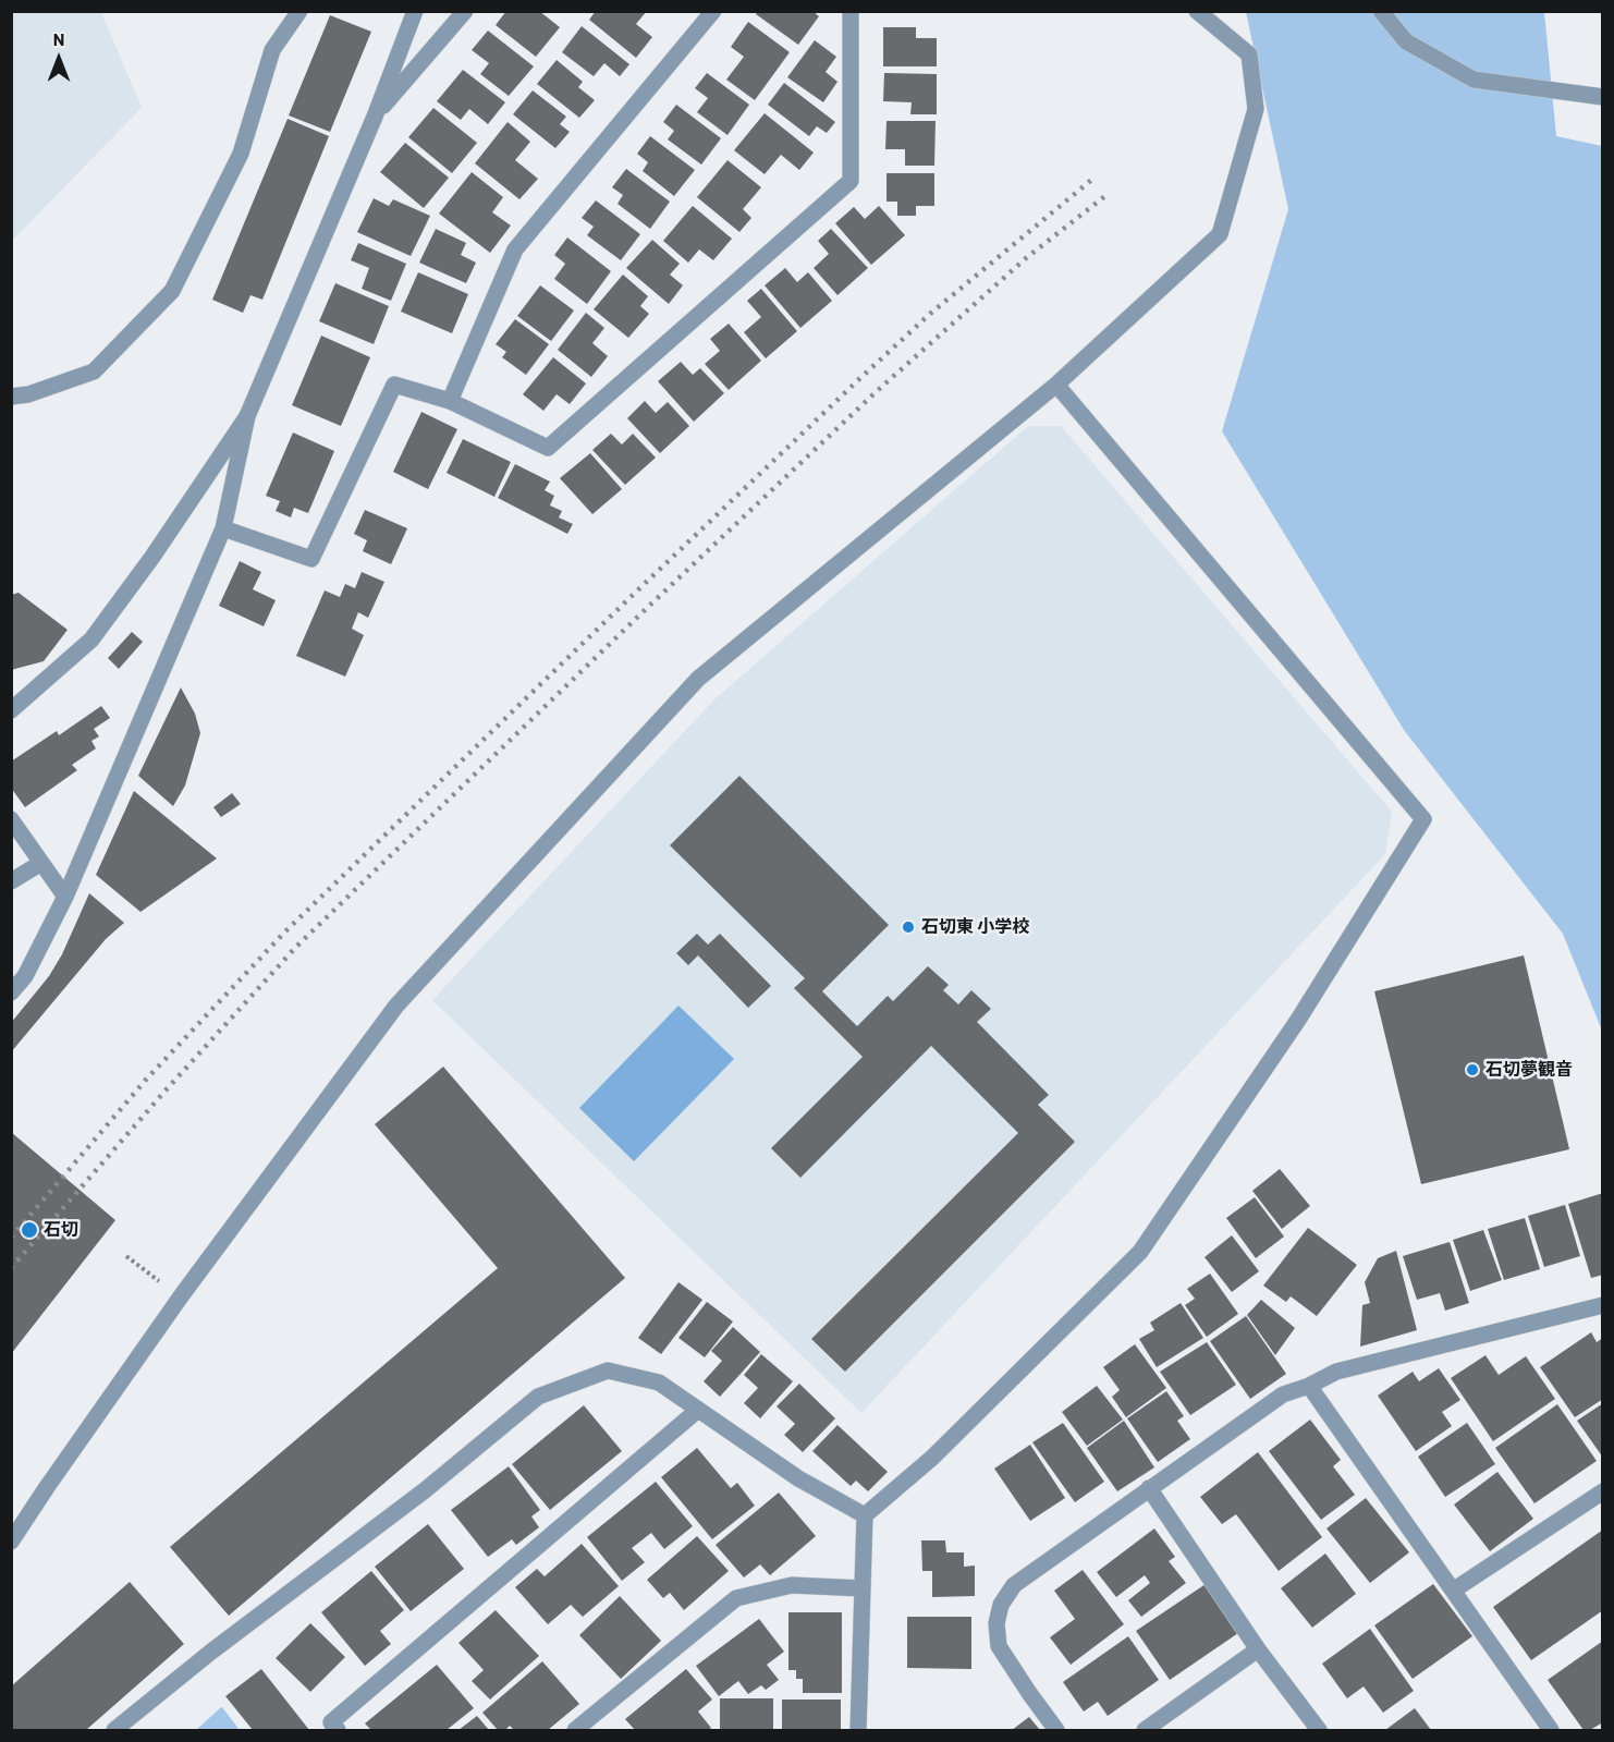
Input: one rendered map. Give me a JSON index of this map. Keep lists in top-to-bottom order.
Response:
{
  "places": ["石切東 小学校", "石切夢観音", "石切"],
  "north": "top"
}
